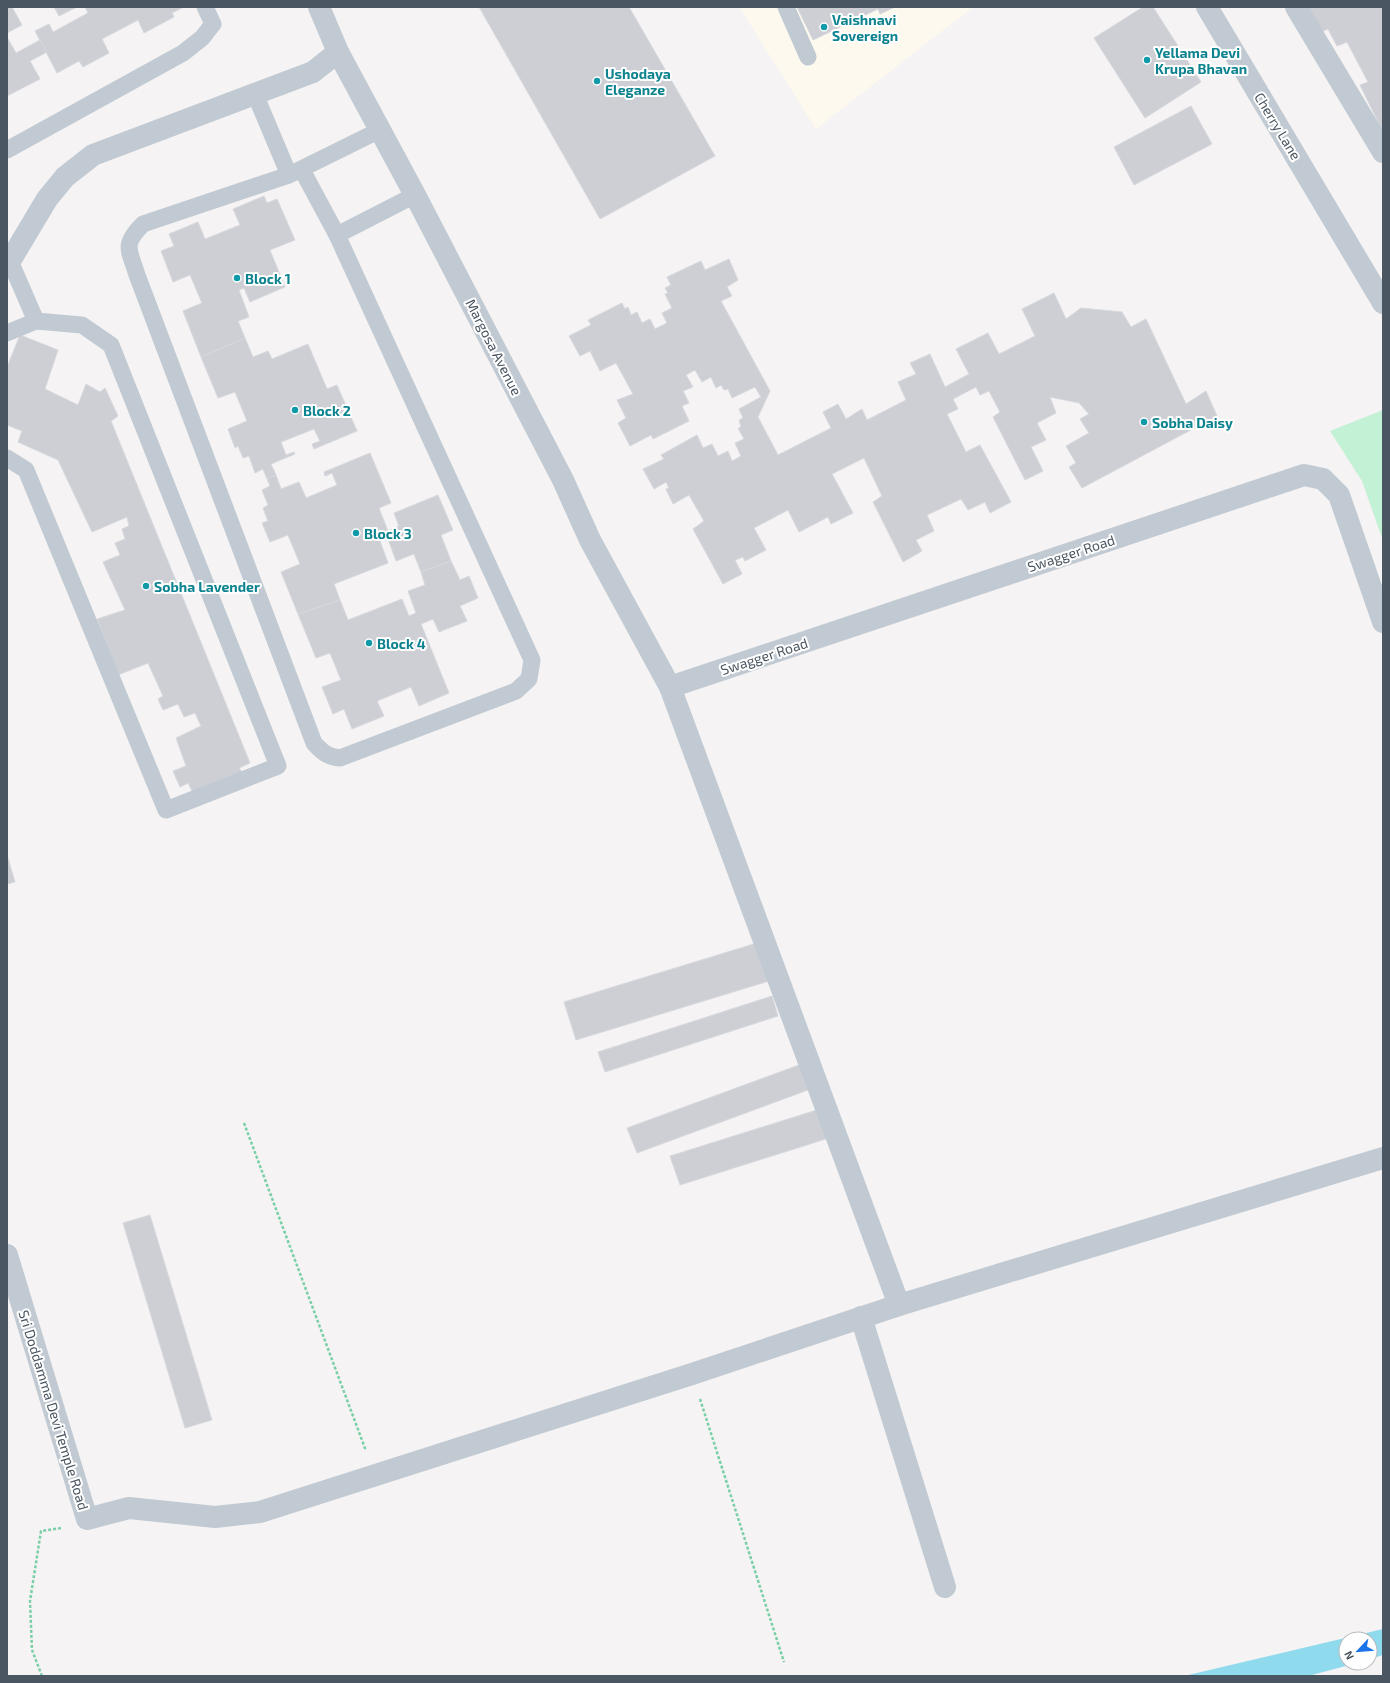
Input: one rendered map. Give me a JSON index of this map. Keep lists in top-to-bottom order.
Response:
{
  "streets": {
    "street": [
      "Cherry Lane",
      "Margosa Avenue",
      "Swagger Road",
      "Sri Doddamma Devi Temple Road"
    ]
  },
  "crossings": [
    ["Margosa Avenue", "Swagger Road"]
  ],
  "places": [
    "Vaishnavi Sovereign",
    "Yellama Devi Krupa Bhavan",
    "Ushodaya Eleganze",
    "Block 1",
    "Block 2",
    "Sobha Daisy",
    "Block 3",
    "Sobha Lavender",
    "Block 4"
  ],
  "north": "bottom left"
}
